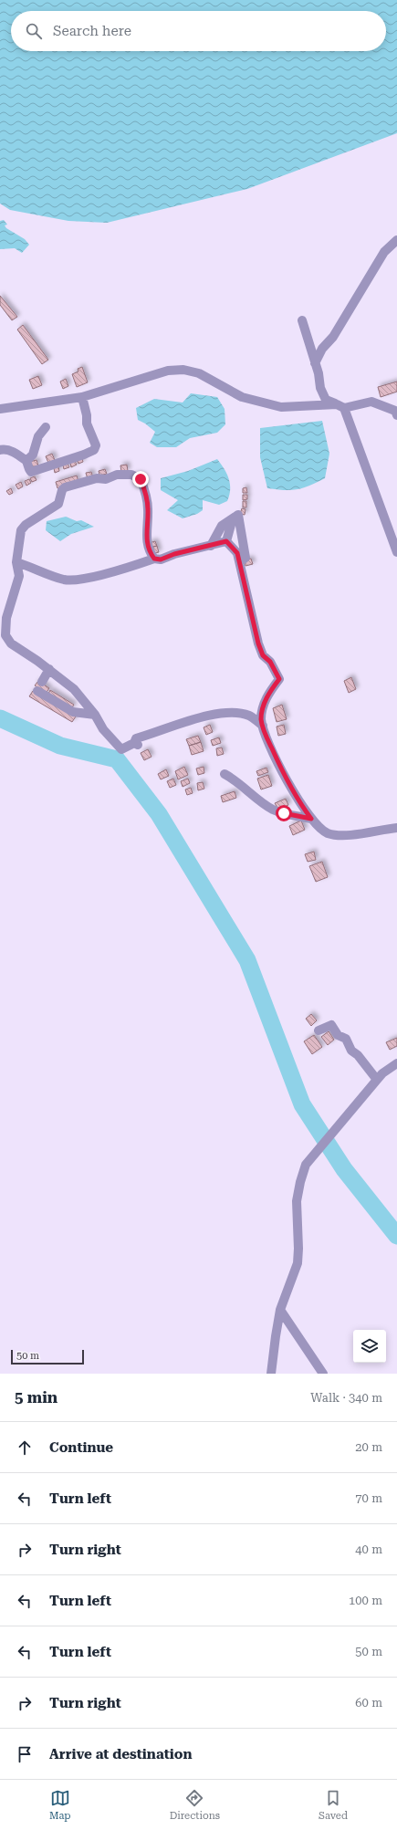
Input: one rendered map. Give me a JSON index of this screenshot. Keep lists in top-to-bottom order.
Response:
{
  "scale_bar": "50 m",
  "page": {
    "search": "Search here",
    "scale": "50 m",
    "heading": ["5 min", "Walk · 340 m"],
    "list": [
      ["Continue", "20 m"],
      ["Turn left", "70 m"],
      ["Turn right", "40 m"],
      ["Turn left", "100 m"],
      ["Turn left", "50 m"],
      ["Turn right", "60 m"],
      "Arrive at destination"
    ],
    "nav": ["Map", "Directions", "Saved"]
  }
}
